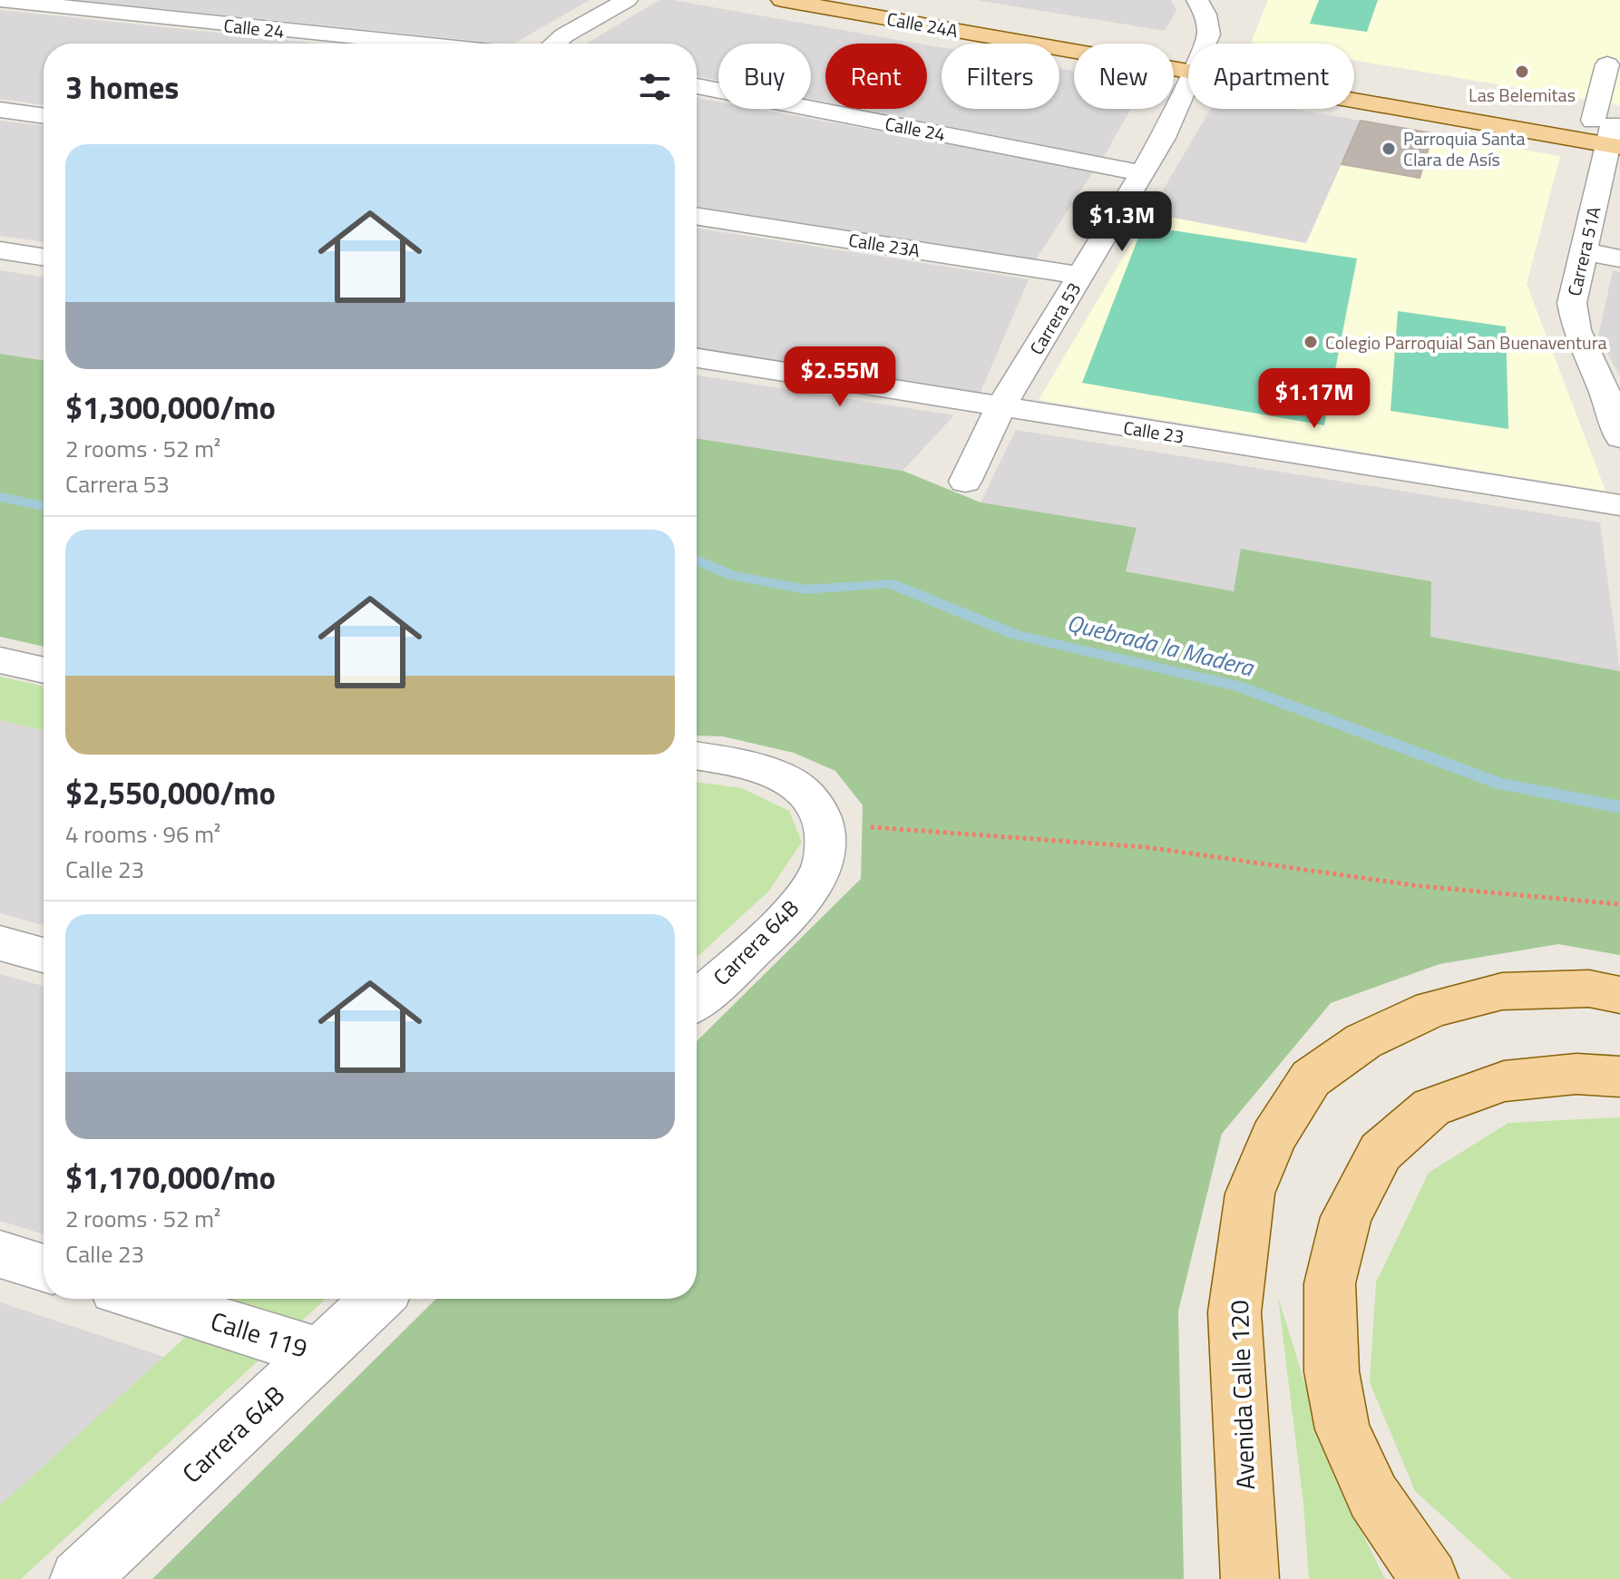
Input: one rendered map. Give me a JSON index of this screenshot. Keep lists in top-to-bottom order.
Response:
{
  "streets": {
    "main road": ["Calle 24A", "Avenida Calle 120"],
    "street": [
      "Calle 24",
      "Calle 23A",
      "Carrera 51A",
      "Carrera 53",
      "Calle 23",
      "Carrera 64B",
      "Calle 119"
    ]
  },
  "crossings": [
    ["Calle 24A", "Carrera 51A"],
    ["Calle 24", "Carrera 53"],
    ["Calle 23A", "Carrera 53"],
    ["Carrera 53", "Calle 23"],
    ["Carrera 64B", "Calle 119"]
  ],
  "water": ["Quebrada la Madera"],
  "places": ["Las Belemitas", "Parroquia Santa Clara de Asís", "Colegio Parroquial San Buenaventura"],
  "page": {
    "chip": [
      "Buy",
      "Rent",
      "Filters",
      "New",
      "Apartment"
    ],
    "heading": "3 homes",
    "list": [
      {
        "name": "$1,300,000/mo",
        "note": "2 rooms · 52 m² · Carrera 53"
      },
      {
        "name": "$2,550,000/mo",
        "note": "4 rooms · 96 m² · Calle 23"
      },
      {
        "name": "$1,170,000/mo",
        "note": "2 rooms · 52 m² · Calle 23"
      }
    ],
    "price": ["$1.3M", "$2.55M", "$1.17M"]
  }
}
